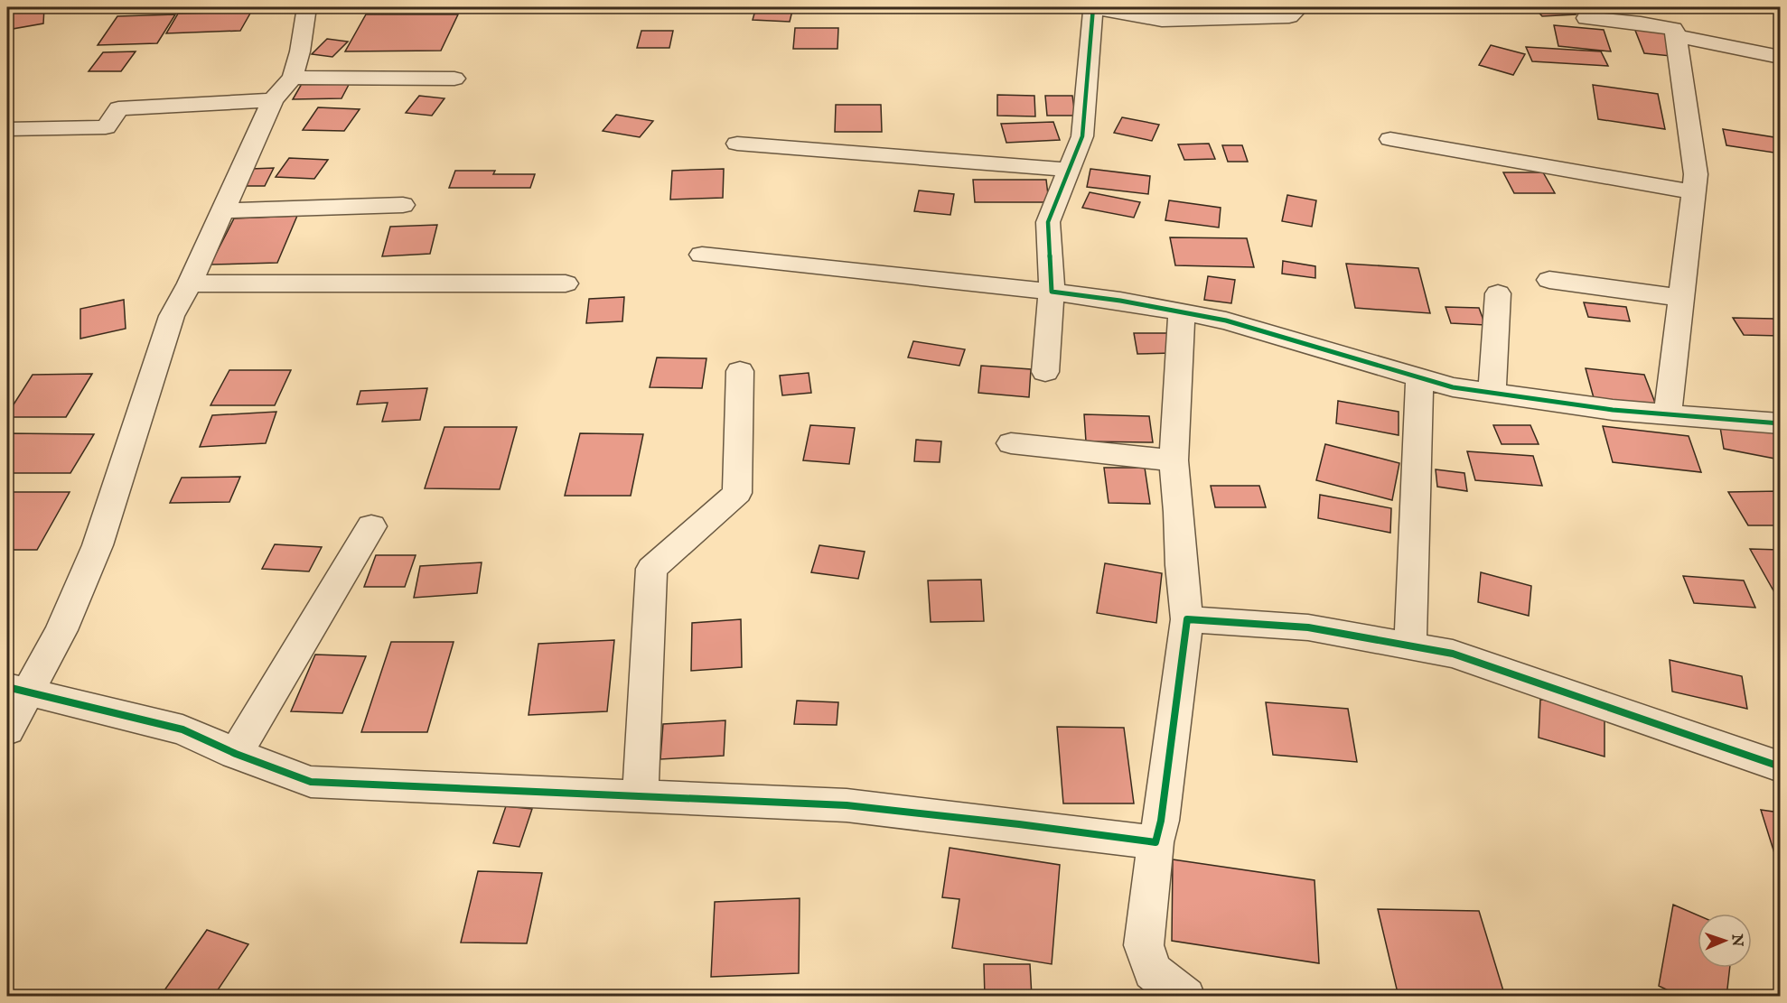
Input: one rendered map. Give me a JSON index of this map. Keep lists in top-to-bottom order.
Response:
{
  "north": "right"
}
